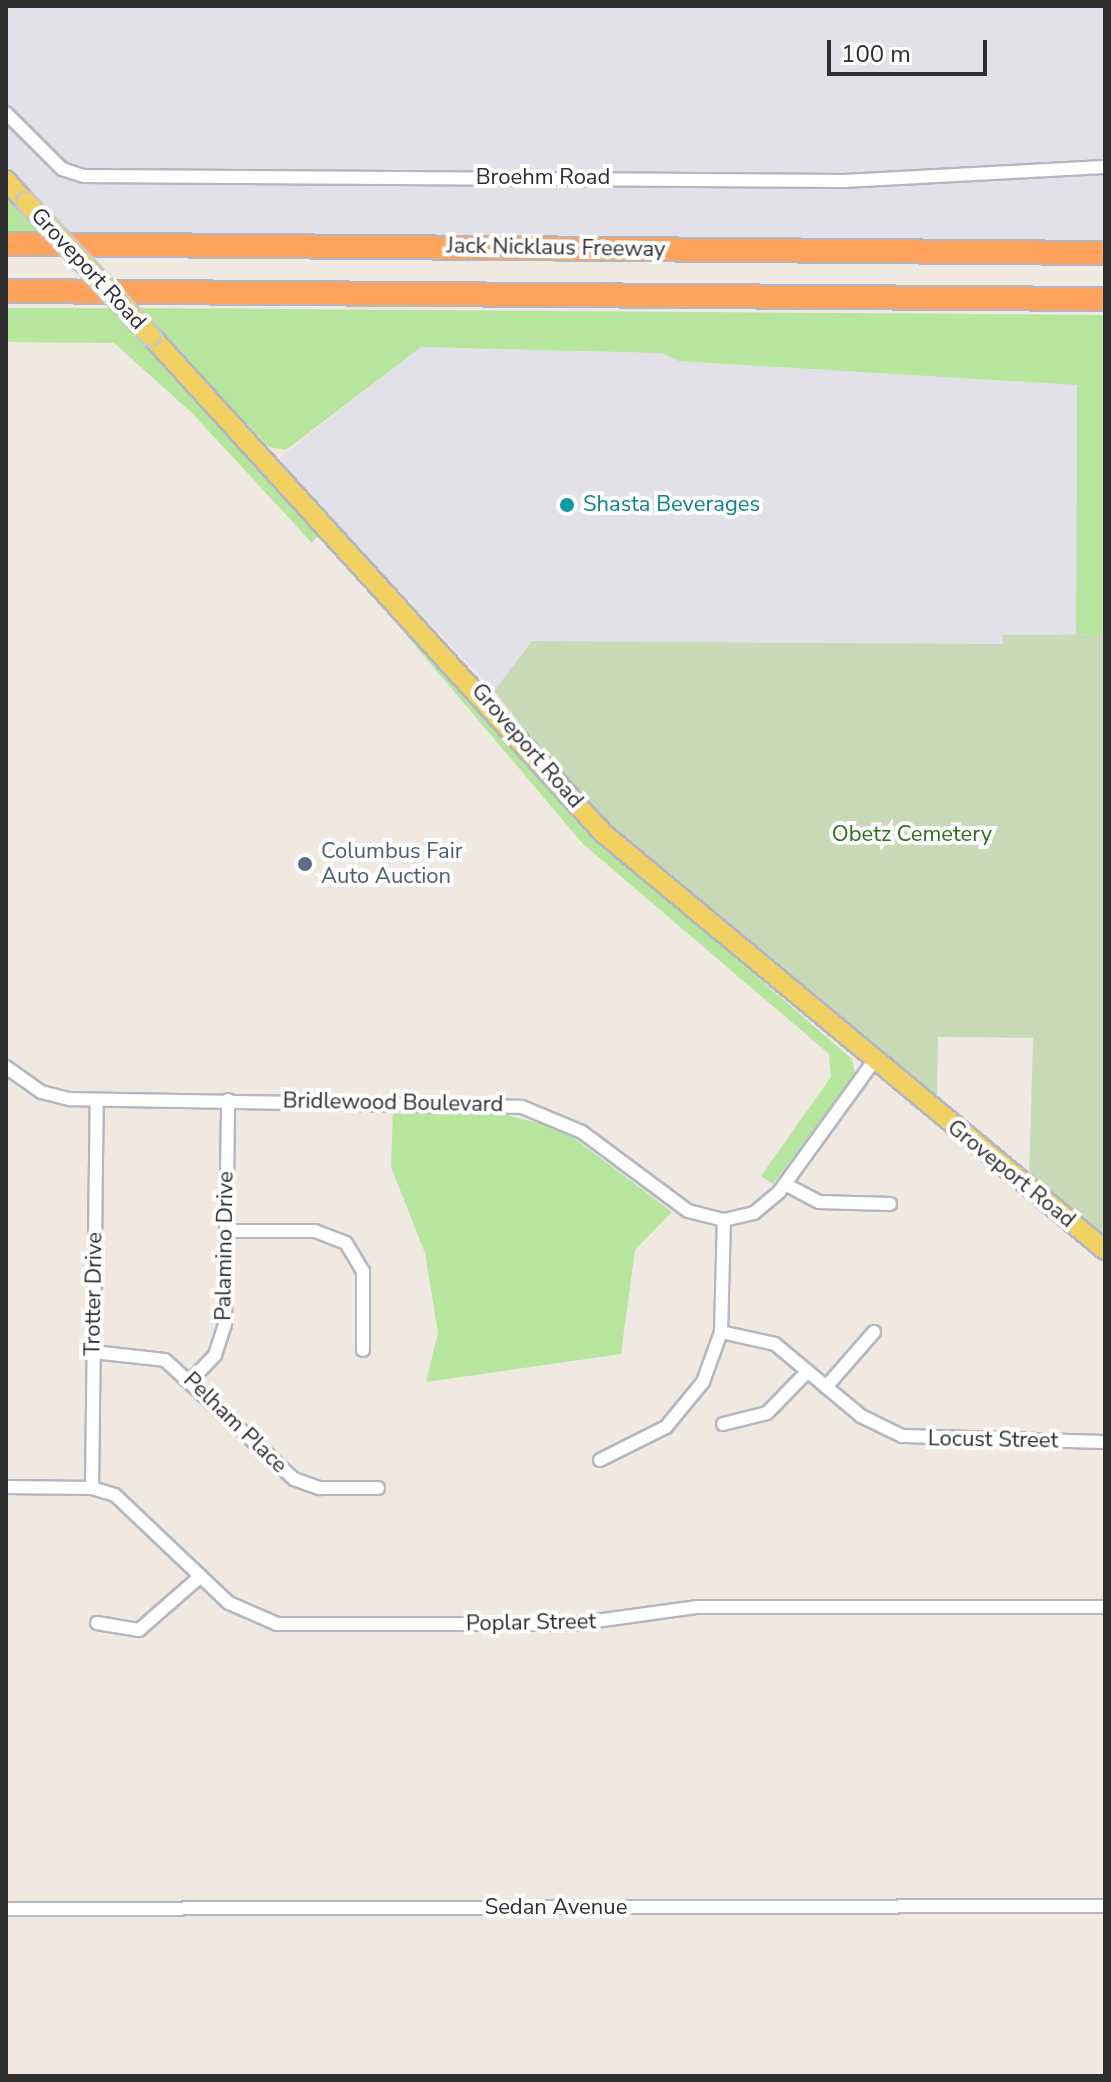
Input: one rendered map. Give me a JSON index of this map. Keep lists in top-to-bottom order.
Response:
{
  "streets": {
    "highway": ["Jack Nicklaus Freeway"],
    "main road": ["Groveport Road"],
    "street": [
      "Broehm Road",
      "Bridlewood Boulevard",
      "Palamino Drive",
      "Trotter Drive",
      "Pelham Place",
      "Locust Street",
      "Poplar Street",
      "Sedan Avenue"
    ]
  },
  "crossings": [
    ["Bridlewood Boulevard", "Palamino Drive"],
    ["Bridlewood Boulevard", "Trotter Drive"],
    ["Palamino Drive", "Pelham Place"],
    ["Trotter Drive", "Pelham Place"],
    ["Trotter Drive", "Poplar Street"]
  ],
  "parks": ["Obetz Cemetery"],
  "places": ["Shasta Beverages", "Columbus Fair Auto Auction"],
  "scale_bar": "100 m"
}
